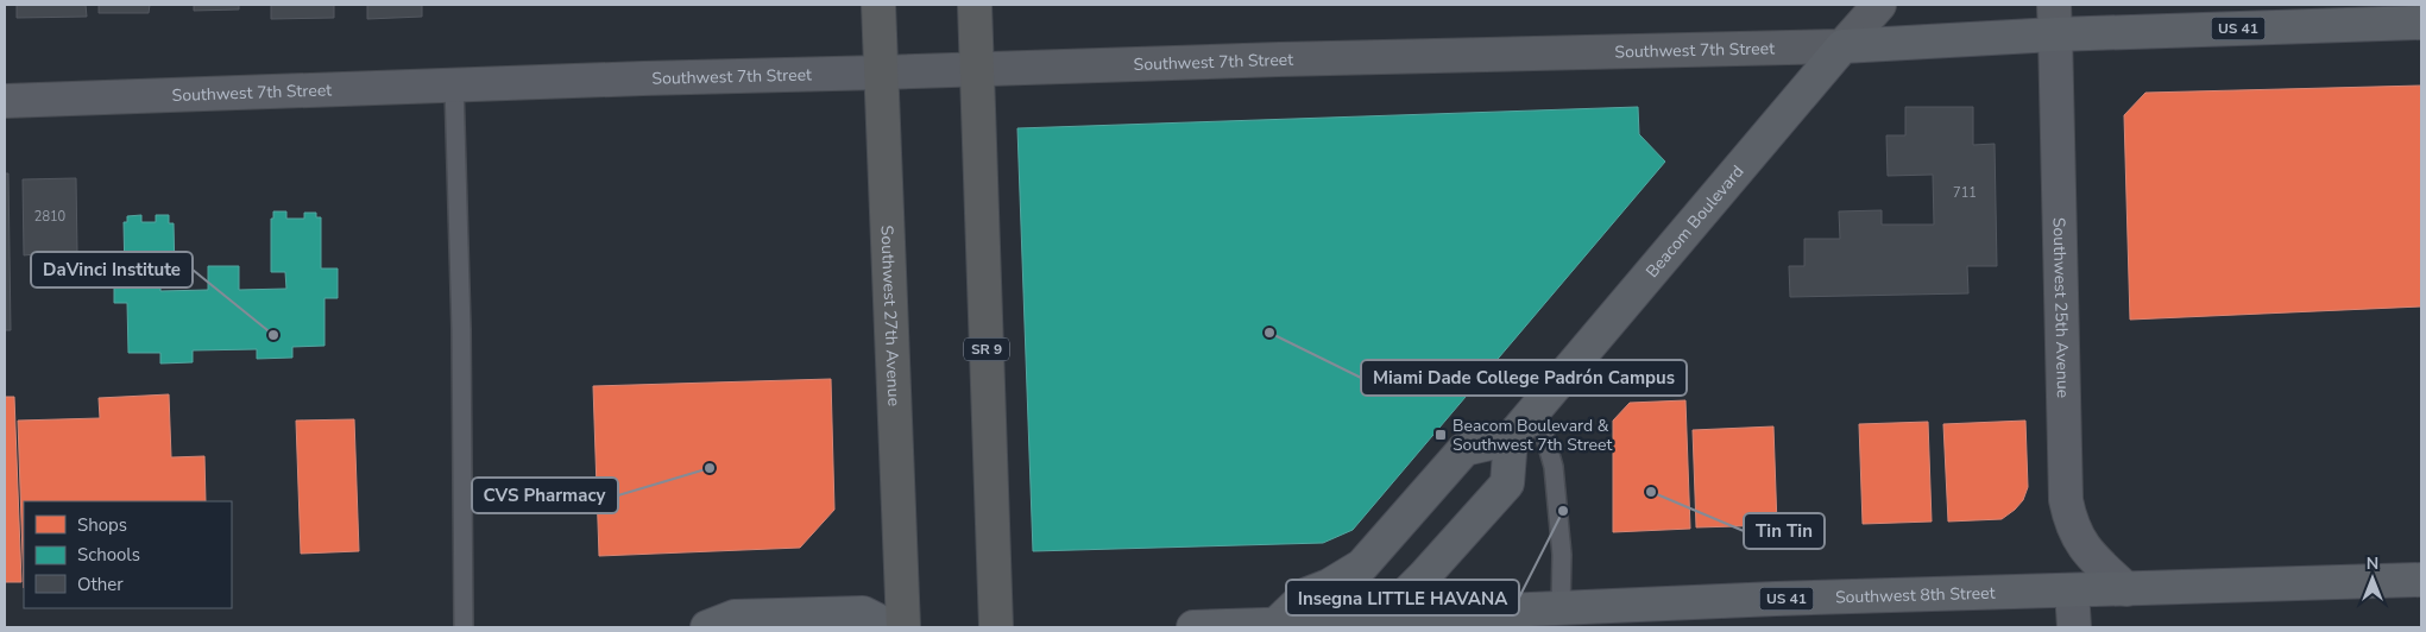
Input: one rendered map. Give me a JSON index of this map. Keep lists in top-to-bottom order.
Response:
{
  "streets": {
    "highway": ["Southwest 27th Avenue", "SR 9"],
    "main road": [
      "US 41",
      "Southwest 7th Street",
      "Beacom Boulevard",
      "Southwest 8th Street"
    ],
    "street": ["Southwest 25th Avenue"]
  },
  "crossings": [
    ["Southwest 7th Street", "Beacom Boulevard"],
    ["Southwest 7th Street", "Southwest 25th Avenue"],
    ["Southwest 7th Street", "Southwest 27th Avenue"],
    ["Southwest 7th Street", "SR 9"],
    ["Southwest 25th Avenue", "Southwest 8th Street"]
  ],
  "places": {
    "other": [
      "Miami Dade College Padrón Campus",
      "DaVinci Institute",
      "CVS Pharmacy",
      "Tin Tin",
      "Insegna LITTLE HAVANA"
    ],
    "transit": ["Beacom Boulevard & Southwest 7th Street"]
  },
  "house_numbers": ["711", "2810"],
  "legend": ["Shops", "Schools", "Other"],
  "north": "top"
}
